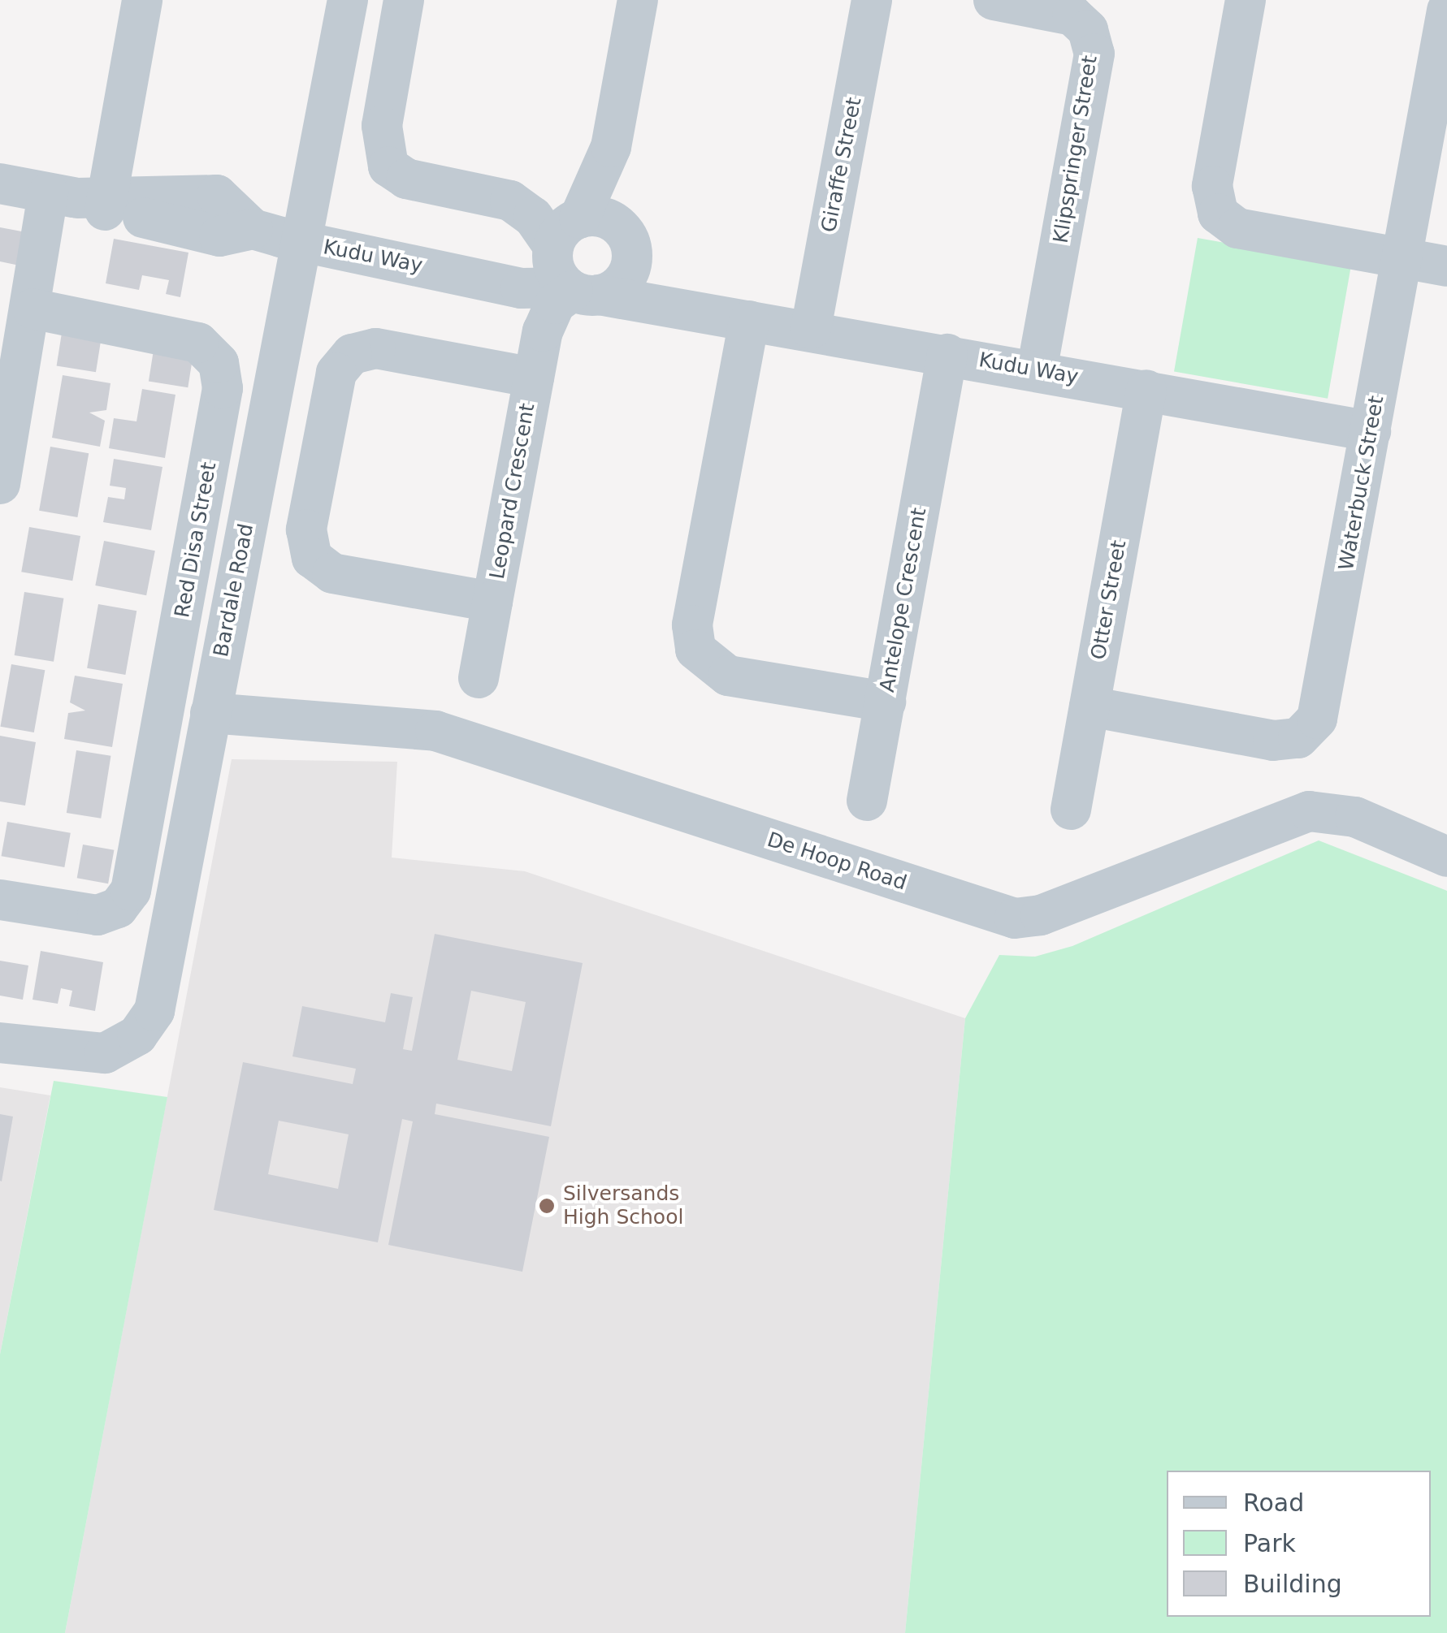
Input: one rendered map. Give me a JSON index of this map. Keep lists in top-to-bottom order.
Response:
{
  "streets": {
    "street": [
      "Klipspringer Street",
      "Giraffe Street",
      "Kudu Way",
      "Waterbuck Street",
      "Leopard Crescent",
      "Red Disa Street",
      "Bardale Road",
      "Antelope Crescent",
      "Otter Street",
      "De Hoop Road"
    ]
  },
  "crossings": [
    ["Klipspringer Street", "Kudu Way"],
    ["Giraffe Street", "Kudu Way"],
    ["Kudu Way", "Waterbuck Street"],
    ["Kudu Way", "Bardale Road"],
    ["Kudu Way", "Antelope Crescent"],
    ["Kudu Way", "Otter Street"],
    ["Waterbuck Street", "Otter Street"],
    ["Bardale Road", "De Hoop Road"]
  ],
  "places": ["Silversands High School"],
  "legend": ["Road", "Park", "Building"]
}
